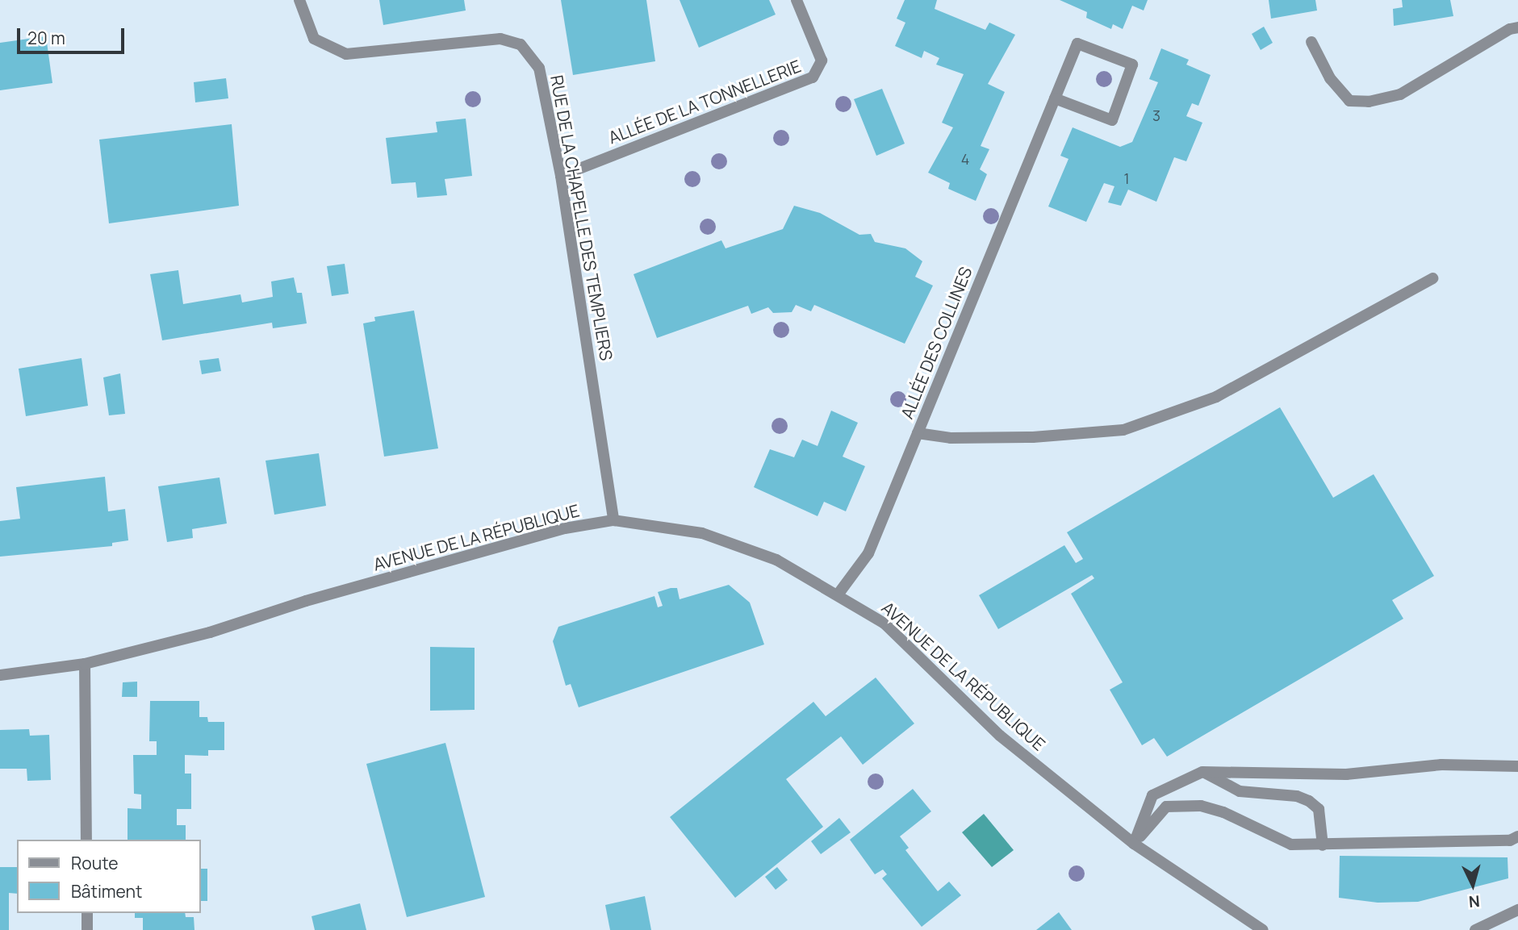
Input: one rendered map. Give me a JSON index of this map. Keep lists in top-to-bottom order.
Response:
{
  "streets": {
    "street": [
      "ALLÉE DE LA TONNELLERIE",
      "RUE DE LA CHAPELLE DES TEMPLIERS",
      "ALLÉE DES COLLINES",
      "AVENUE DE LA RÉPUBLIQUE"
    ]
  },
  "crossings": [
    ["ALLÉE DE LA TONNELLERIE", "RUE DE LA CHAPELLE DES TEMPLIERS"],
    ["RUE DE LA CHAPELLE DES TEMPLIERS", "AVENUE DE LA RÉPUBLIQUE"],
    ["ALLÉE DES COLLINES", "AVENUE DE LA RÉPUBLIQUE"]
  ],
  "house_numbers": ["3", "4", "1"],
  "legend": ["Route", "Bâtiment"],
  "scale_bar": "20 m",
  "north": "bottom"
}
